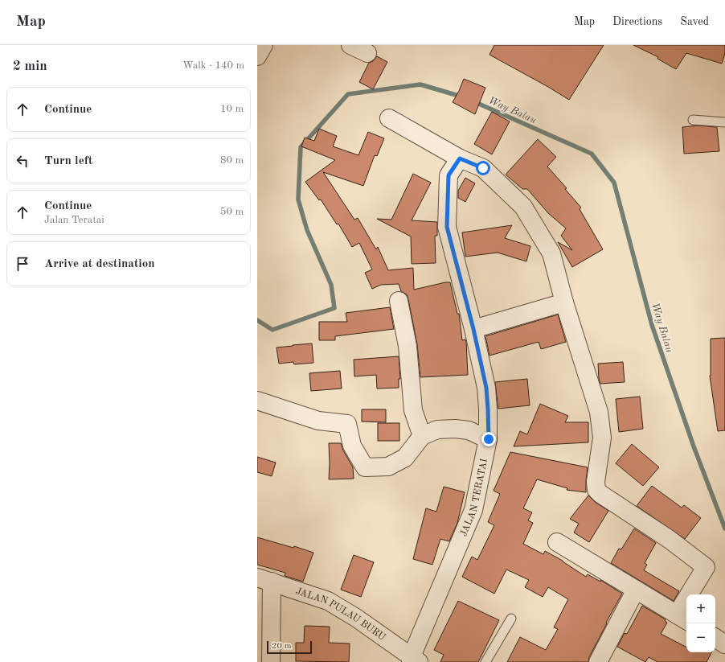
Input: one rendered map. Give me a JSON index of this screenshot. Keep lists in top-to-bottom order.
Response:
{
  "streets": {
    "street": ["JALAN TERATAI", "JALAN PULAU BURU"]
  },
  "crossings": [
    ["JALAN TERATAI", "JALAN PULAU BURU"]
  ],
  "water": ["Way Balau"],
  "scale_bar": "20 m",
  "page": {
    "header": "Map",
    "nav": ["Map", "Directions", "Saved"],
    "heading": ["2 min", "Walk · 140 m"],
    "list": [
      ["Continue", "10 m"],
      ["Turn left", "80 m"],
      ["Continue", "Jalan Teratai", "50 m"],
      "Arrive at destination"
    ],
    "map_buttons": ["+", "−"],
    "scale": "20 m"
  }
}
